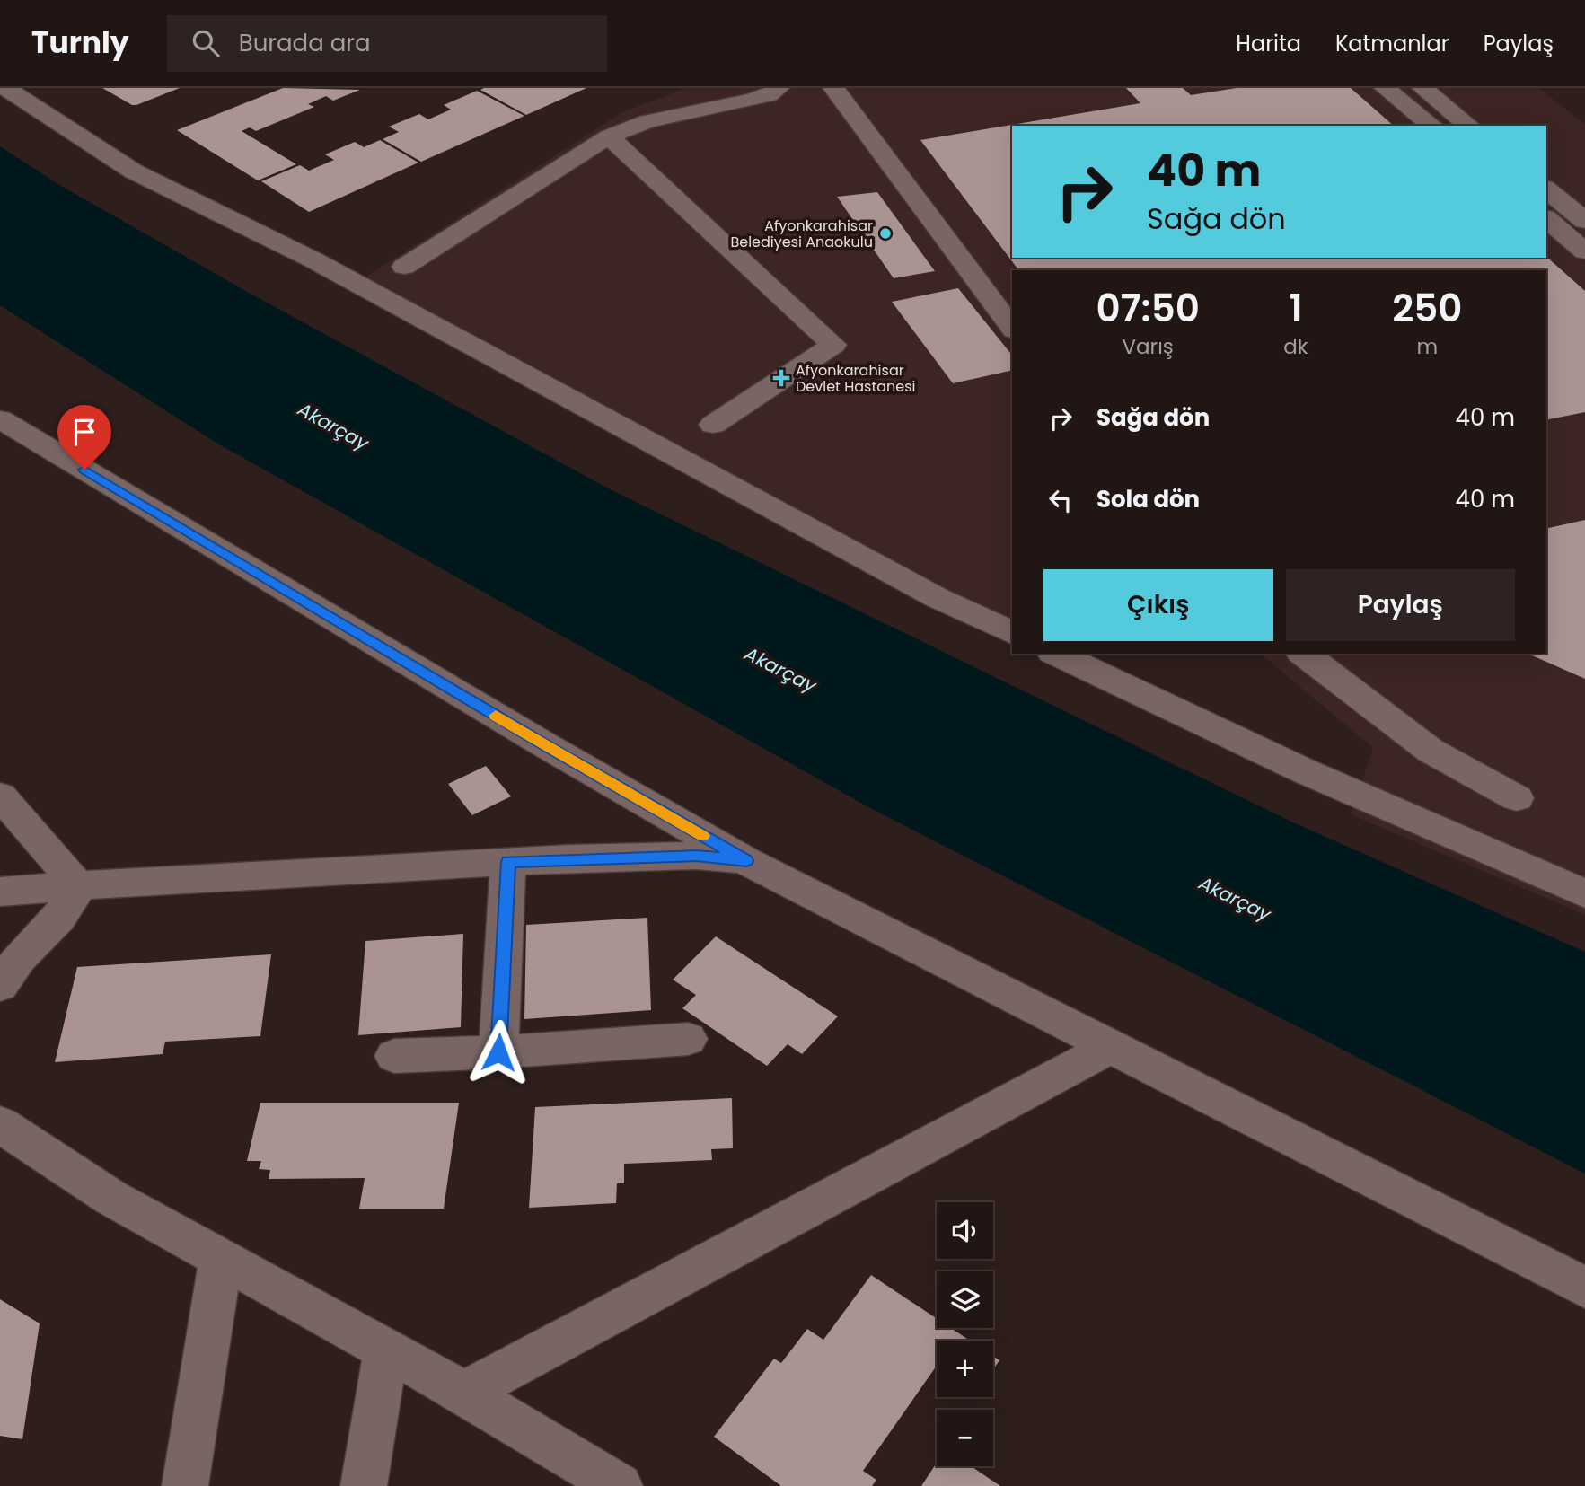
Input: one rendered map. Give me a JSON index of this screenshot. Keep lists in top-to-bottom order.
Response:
{
  "water": ["Akarçay"],
  "places": {
    "other": ["Afyonkarahisar Belediyesi Anaokulu"],
    "health": ["Afyonkarahisar Devlet Hastanesi"]
  },
  "page": {
    "header": "Turnly",
    "search": "Burada ara",
    "nav": ["Harita", "Katmanlar", "Paylaş"],
    "turn": ["40 m", "Sağa dön"],
    "eta": [
      "07:50",
      "Varış",
      "1",
      "dk",
      "250",
      "m"
    ],
    "list": [
      {
        "name": "Sağa dön",
        "value": "40 m"
      },
      {
        "name": "Sola dön",
        "value": "40 m"
      }
    ],
    "buttons": ["Çıkış", "Paylaş"],
    "map_buttons": ["+", "−"]
  }
}
